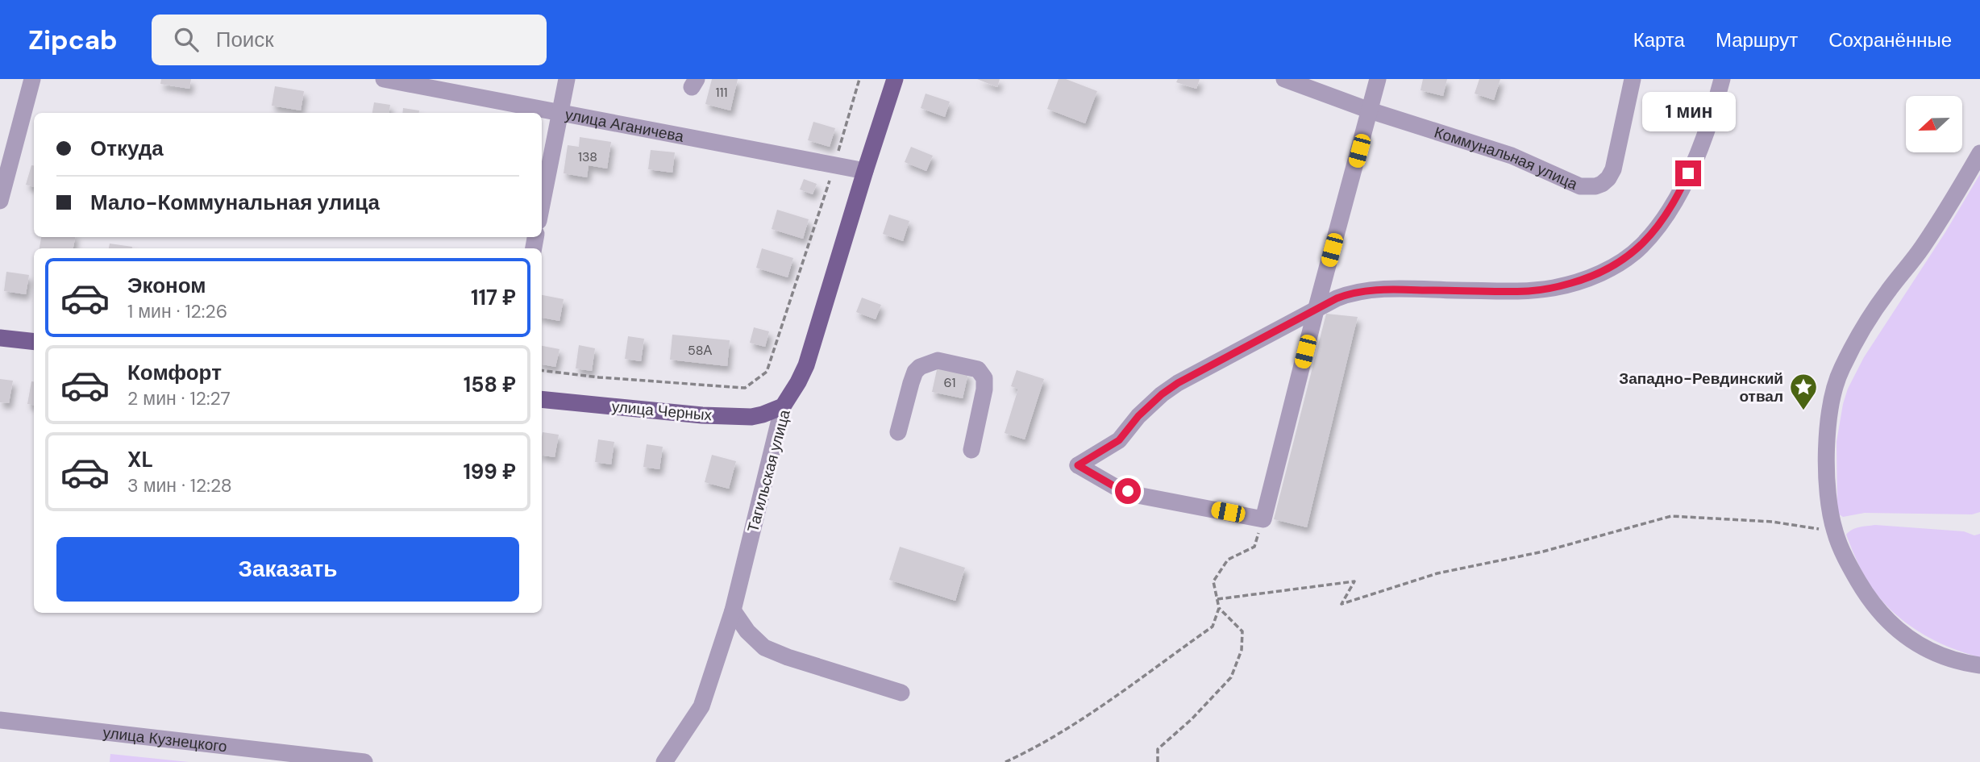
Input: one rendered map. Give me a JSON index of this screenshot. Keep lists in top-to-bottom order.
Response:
{
  "streets": {
    "main road": ["улица Черных", "Тагильская улица"],
    "street": ["улица Аганичева", "Коммунальная улица", "улица Кузнецкого"]
  },
  "crossings": [
    ["улица Аганичева", "Тагильская улица"],
    ["улица Черных", "Тагильская улица"]
  ],
  "places": {
    "place": ["Западно-Ревдинский отвал"]
  },
  "house_numbers": [
    "111",
    "138",
    "58А",
    "61"
  ],
  "north": "left",
  "page": {
    "header": "Zipcab",
    "search": "Поиск",
    "nav": ["Карта", "Маршрут", "Сохранённые"],
    "bubble": "1 мин",
    "banner": ["Откуда", "Мало-Коммунальная улица"],
    "list": [
      {
        "name": "Эконом",
        "note": "1 мин · 12:26",
        "value": "117 ₽"
      },
      {
        "name": "Комфорт",
        "note": "2 мин · 12:27",
        "value": "158 ₽"
      },
      {
        "name": "XL",
        "note": "3 мин · 12:28",
        "value": "199 ₽"
      }
    ],
    "buttons": "Заказать"
  }
}
